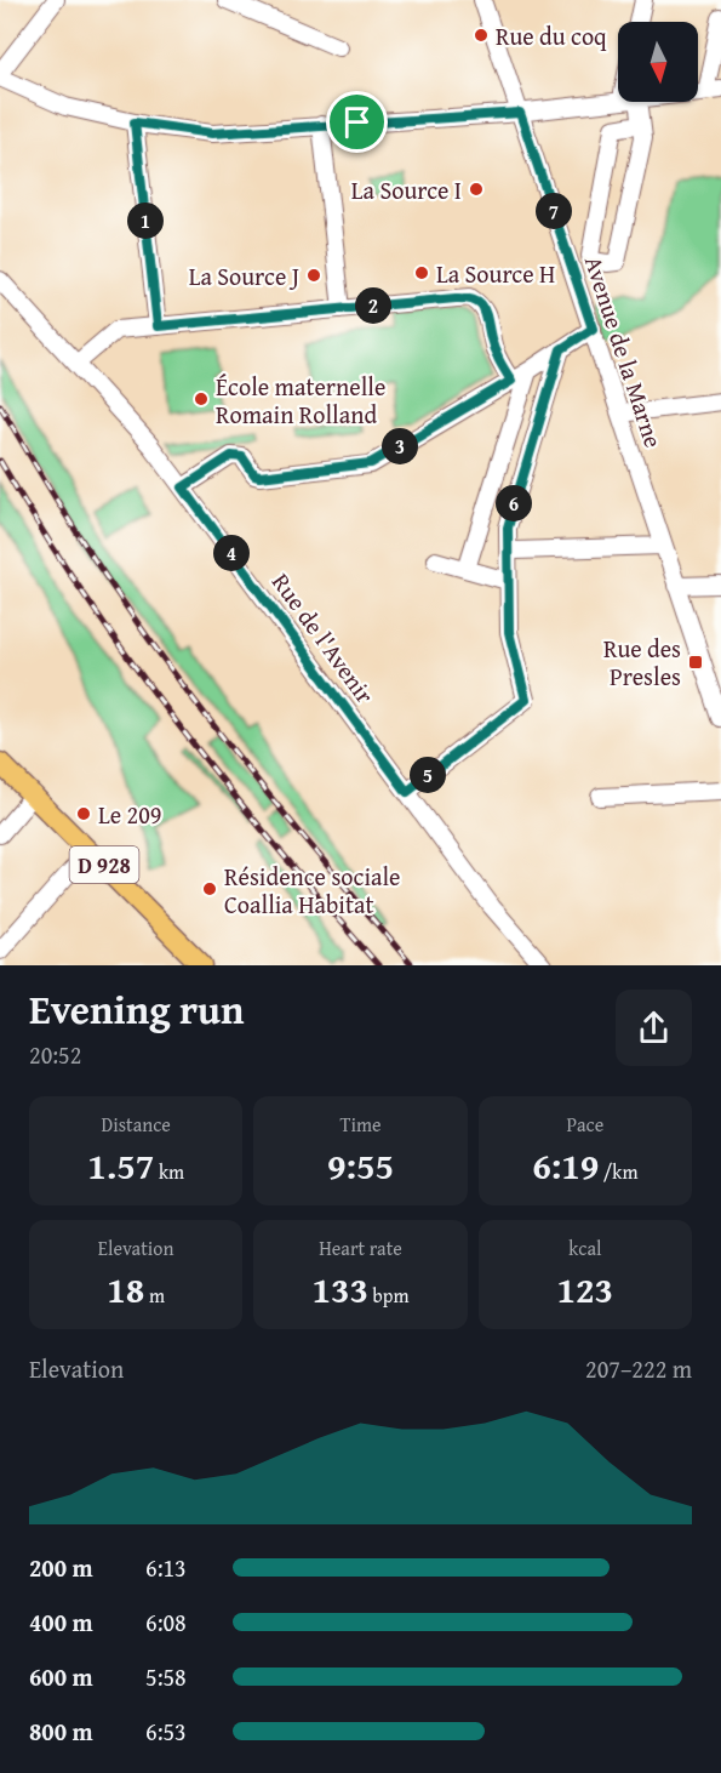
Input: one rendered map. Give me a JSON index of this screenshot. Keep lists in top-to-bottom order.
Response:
{
  "streets": {
    "main road": ["D 928"],
    "street": ["Avenue de la Marne", "Rue de l'Avenir"]
  },
  "places": {
    "other": [
      "Rue du coq",
      "La Source I",
      "La Source H",
      "La Source J",
      "École maternelle Romain Rolland",
      "Le 209",
      "Résidence sociale Coallia Habitat"
    ],
    "transit": ["Rue des Presles"]
  },
  "north": "bottom",
  "page": {
    "pins": [
      "7",
      "1",
      "2",
      "3",
      "6",
      "4",
      "5"
    ],
    "heading": ["Evening run", "20:52"],
    "stats": [
      ["Distance", "1.57 km"],
      ["Time", "9:55"],
      ["Pace", "6:19 /km"],
      ["Elevation", "18 m"],
      ["Heart rate", "133 bpm"],
      ["kcal", "123"]
    ],
    "chart": ["Elevation", "207–222 m"],
    "list": [
      {
        "name": "200 m",
        "note": "6:13"
      },
      {
        "name": "400 m",
        "note": "6:08"
      },
      {
        "name": "600 m",
        "note": "5:58"
      },
      {
        "name": "800 m",
        "note": "6:53"
      }
    ]
  }
}
